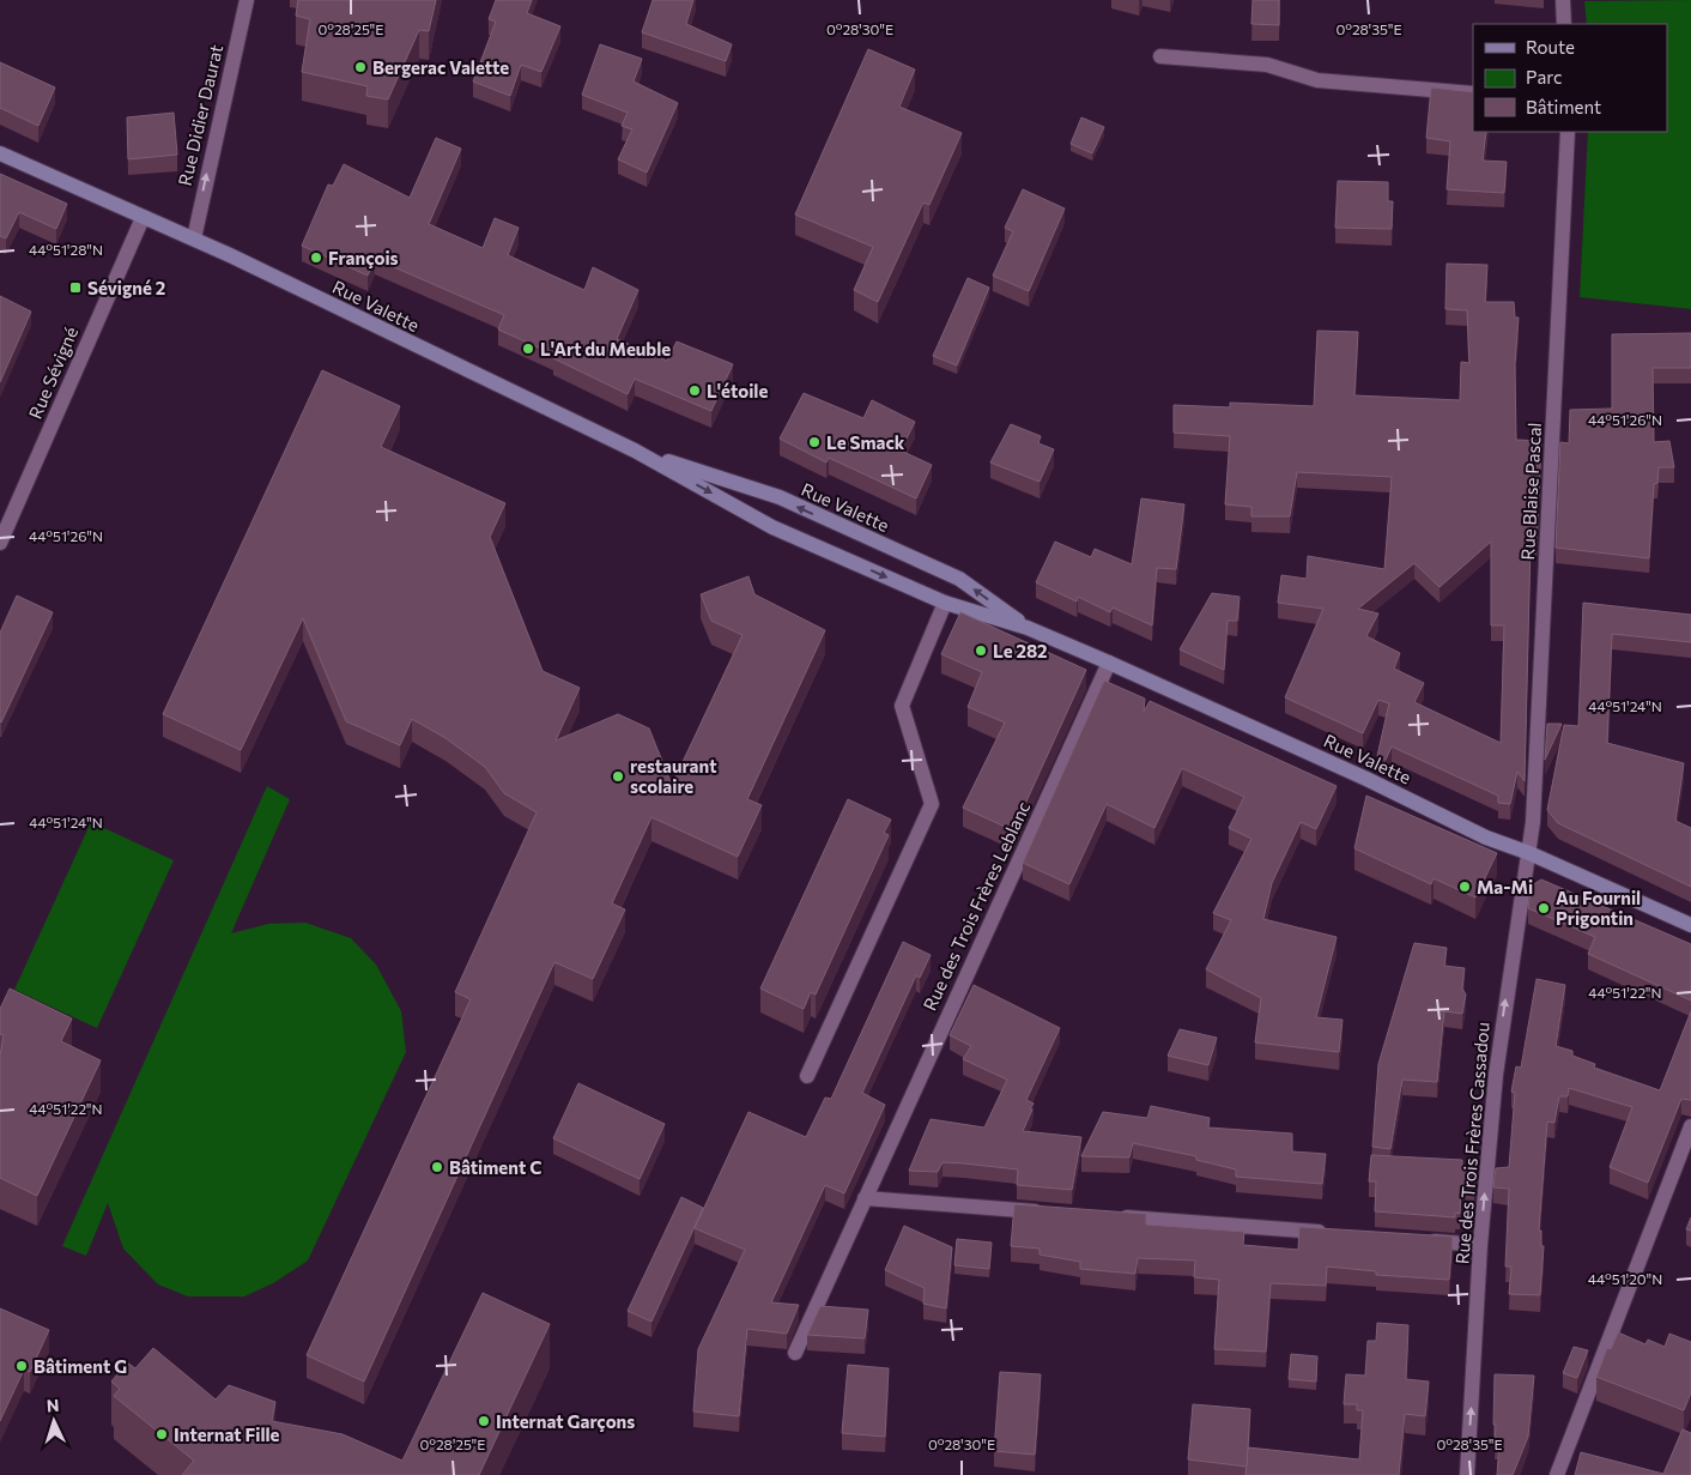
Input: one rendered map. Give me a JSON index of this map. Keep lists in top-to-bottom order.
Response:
{
  "streets": {
    "main road": ["Rue Valette"],
    "street": [
      "Rue Didier Daurat",
      "Rue Sévigné",
      "Rue Blaise Pascal",
      "Rue des Trois Frères Leblanc",
      "Rue des Trois Frères Cassadou"
    ]
  },
  "crossings": [
    ["Rue Didier Daurat", "Rue Valette"],
    ["Rue Valette", "Rue Sévigné"],
    ["Rue Valette", "Rue Blaise Pascal"],
    ["Rue Valette", "Rue des Trois Frères Leblanc"],
    ["Rue Valette", "Rue des Trois Frères Cassadou"],
    ["Rue Blaise Pascal", "Rue des Trois Frères Cassadou"]
  ],
  "one_way": ["Rue Didier Daurat", "Rue des Trois Frères Cassadou"],
  "places": {
    "other": [
      "Bergerac Valette",
      "François",
      "L'Art du Meuble",
      "L'étoile",
      "Le Smack",
      "Le 282",
      "restaurant scolaire",
      "Ma-Mi",
      "Au Fournil Prigontin",
      "Bâtiment C",
      "Bâtiment G",
      "Internat Garçons",
      "Internat Fille"
    ],
    "transit": ["Sévigné 2"]
  },
  "legend": ["Route", "Parc", "Bâtiment"],
  "north": "top",
  "coordinates": [
    "0°28'25\"E",
    "0°28'30\"E",
    "0°28'35\"E",
    "44°51'28\"N",
    "44°51'26\"N",
    "44°51'24\"N",
    "44°51'22\"N",
    "44°51'20\"N"
  ]
}
